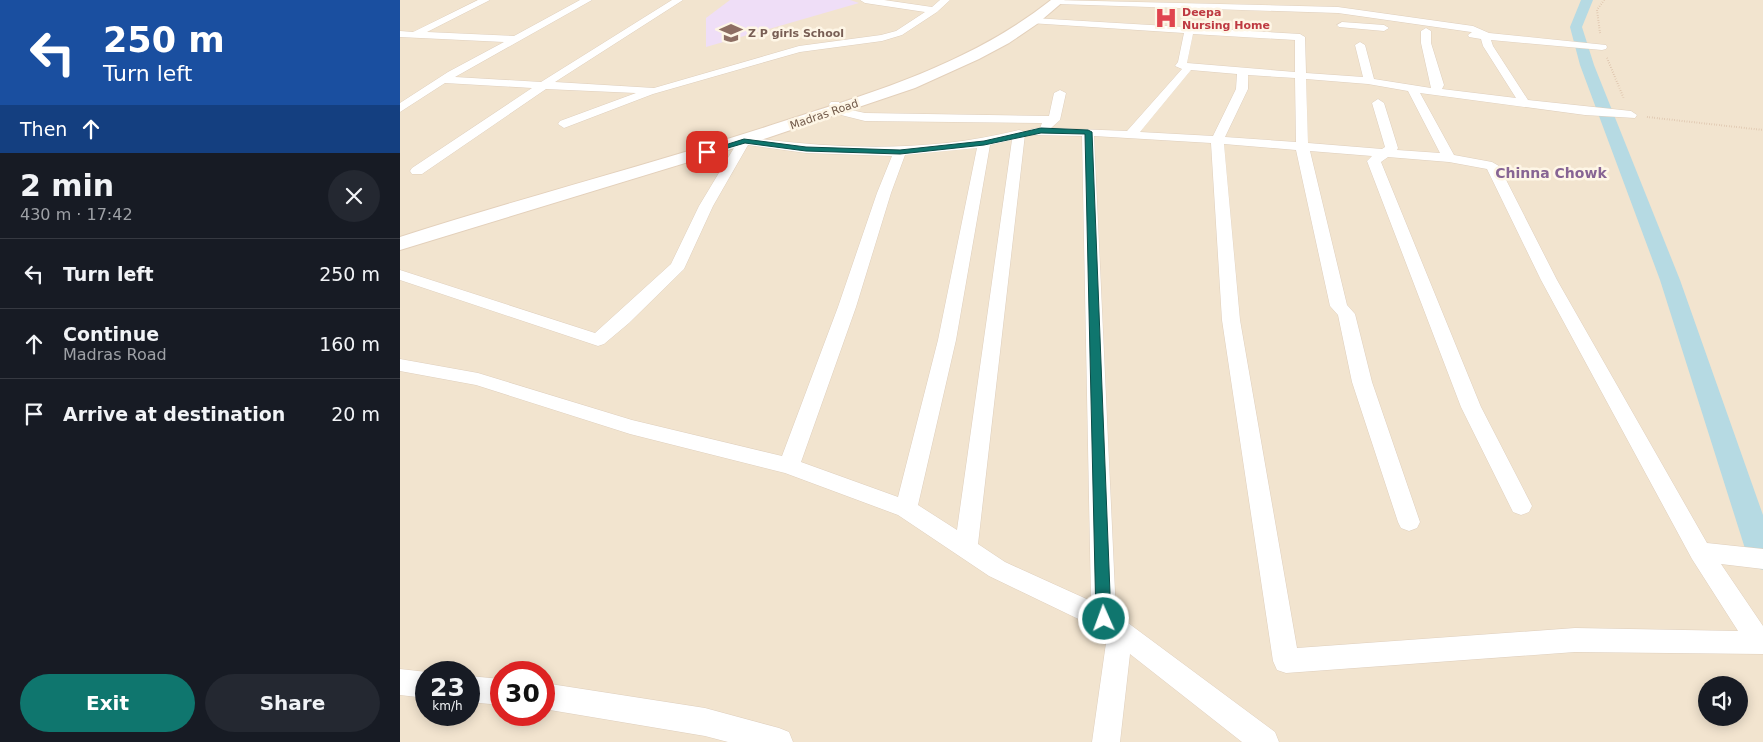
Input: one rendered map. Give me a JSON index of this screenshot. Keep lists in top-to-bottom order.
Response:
{
  "streets": {
    "main road": ["Madras Road"]
  },
  "districts": ["Chinna Chowk"],
  "places": {
    "hospital": ["Deepa Nursing Home"],
    "school or university": ["Z P girls School"]
  },
  "page": {
    "turn": ["250 m", "Turn left"],
    "then": "Then",
    "heading": ["2 min", "430 m · 17:42"],
    "list": [
      {
        "name": "Turn left",
        "value": "250 m"
      },
      {
        "name": "Continue",
        "note": "Madras Road",
        "value": "160 m"
      },
      {
        "name": "Arrive at destination",
        "value": "20 m"
      }
    ],
    "speed": "23 km/h",
    "limit": "30",
    "buttons": ["Exit", "Share"]
  }
}
